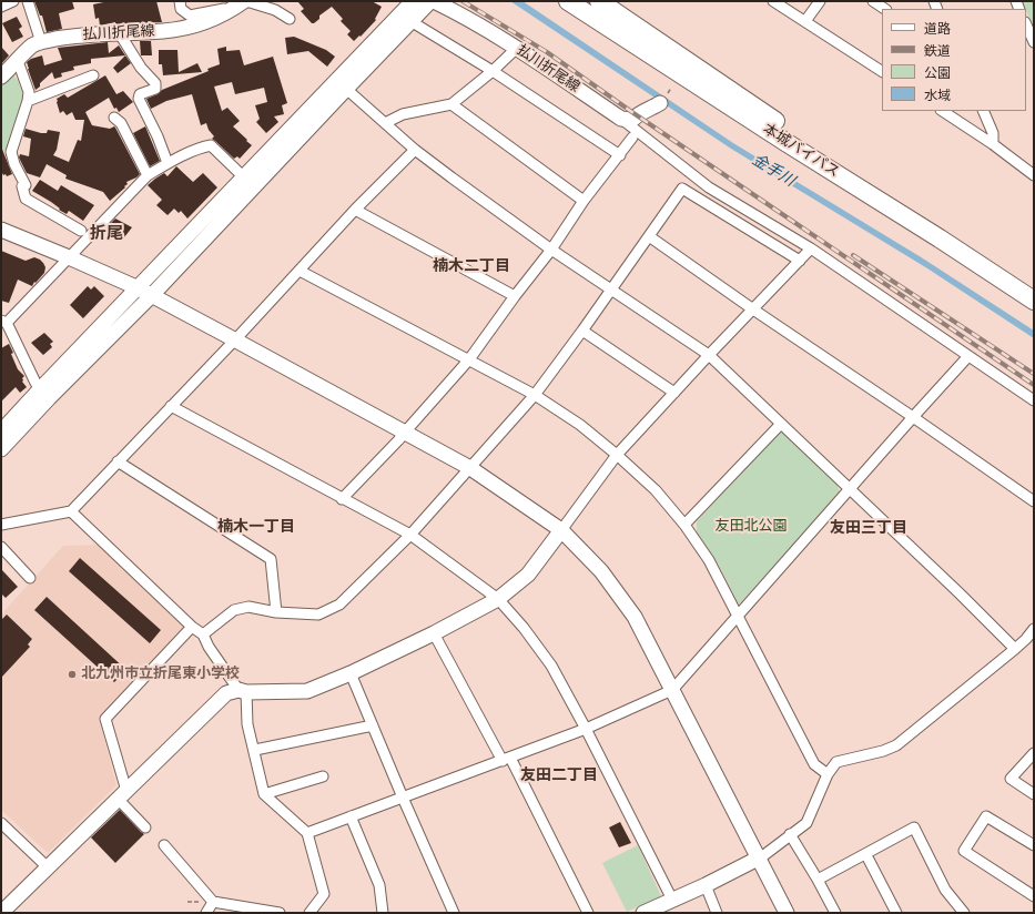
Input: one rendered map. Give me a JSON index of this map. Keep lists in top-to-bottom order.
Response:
{
  "streets": {
    "highway": ["本城バイパス"],
    "street": ["払川折尾線"]
  },
  "districts": [
    "折尾",
    "楠木二丁目",
    "楠木一丁目",
    "友田三丁目",
    "友田二丁目"
  ],
  "water": ["金手川"],
  "parks": ["友田北公園"],
  "places": ["北九州市立折尾東小学校"],
  "legend": [
    "道路",
    "鉄道",
    "公園",
    "水域"
  ]
}
